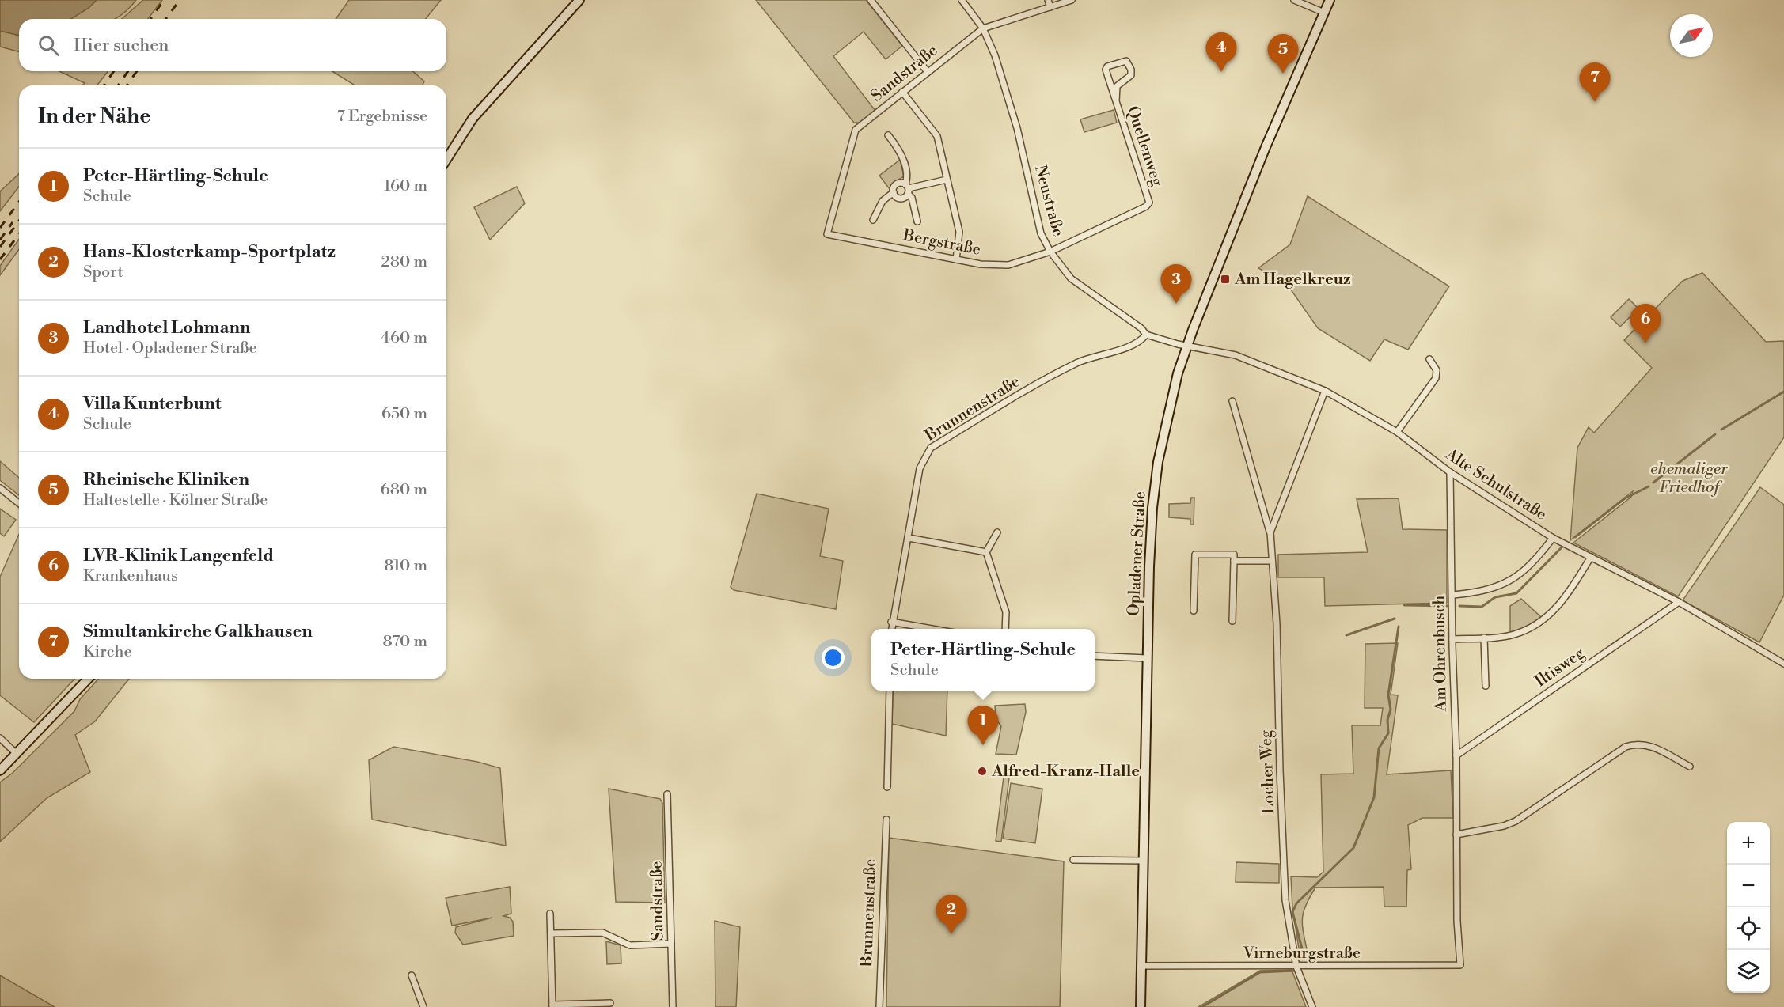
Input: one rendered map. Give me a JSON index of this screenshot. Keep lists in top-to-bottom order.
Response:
{
  "streets": {
    "main road": ["Opladener Straße"],
    "street": [
      "Sandstraße",
      "Quellenweg",
      "Neustraße",
      "Bergstraße",
      "Brunnenstraße",
      "Alte Schulstraße",
      "Am Ohrenbusch",
      "Iltisweg",
      "Locher Weg",
      "Virneburgstraße"
    ]
  },
  "crossings": [
    ["Sandstraße", "Neustraße"],
    ["Sandstraße", "Bergstraße"],
    ["Quellenweg", "Neustraße"],
    ["Quellenweg", "Bergstraße"],
    ["Neustraße", "Bergstraße"],
    ["Neustraße", "Brunnenstraße"],
    ["Neustraße", "Alte Schulstraße"],
    ["Neustraße", "Opladener Straße"],
    ["Alte Schulstraße", "Opladener Straße"],
    ["Alte Schulstraße", "Am Ohrenbusch"],
    ["Alte Schulstraße", "Iltisweg"],
    ["Alte Schulstraße", "Locher Weg"],
    ["Opladener Straße", "Virneburgstraße"],
    ["Am Ohrenbusch", "Iltisweg"],
    ["Am Ohrenbusch", "Virneburgstraße"],
    ["Locher Weg", "Virneburgstraße"]
  ],
  "parks": ["ehemaliger Friedhof"],
  "places": {
    "transit": ["Am Hagelkreuz"],
    "other": ["Alfred-Kranz-Halle"]
  },
  "north": "top right",
  "page": {
    "search": "Hier suchen",
    "pins": [
      "4",
      "5",
      "7",
      "3",
      "6",
      "1",
      "2"
    ],
    "heading": ["In der Nähe", "7 Ergebnisse"],
    "list": [
      {
        "mark": "1",
        "name": "Peter-Härtling-Schule",
        "note": "Schule",
        "value": "160 m"
      },
      {
        "mark": "2",
        "name": "Hans-Klosterkamp-Sportplatz",
        "note": "Sport",
        "value": "280 m"
      },
      {
        "mark": "3",
        "name": "Landhotel Lohmann",
        "note": "Hotel · Opladener Straße",
        "value": "460 m"
      },
      {
        "mark": "4",
        "name": "Villa Kunterbunt",
        "note": "Schule",
        "value": "650 m"
      },
      {
        "mark": "5",
        "name": "Rheinische Kliniken",
        "note": "Haltestelle · Kölner Straße",
        "value": "680 m"
      },
      {
        "mark": "6",
        "name": "LVR-Klinik Langenfeld",
        "note": "Krankenhaus",
        "value": "810 m"
      },
      {
        "mark": "7",
        "name": "Simultankirche Galkhausen",
        "note": "Kirche",
        "value": "870 m"
      }
    ],
    "popup": ["Peter-Härtling-Schule", "Schule"],
    "map_buttons": ["+", "−"]
  }
}
